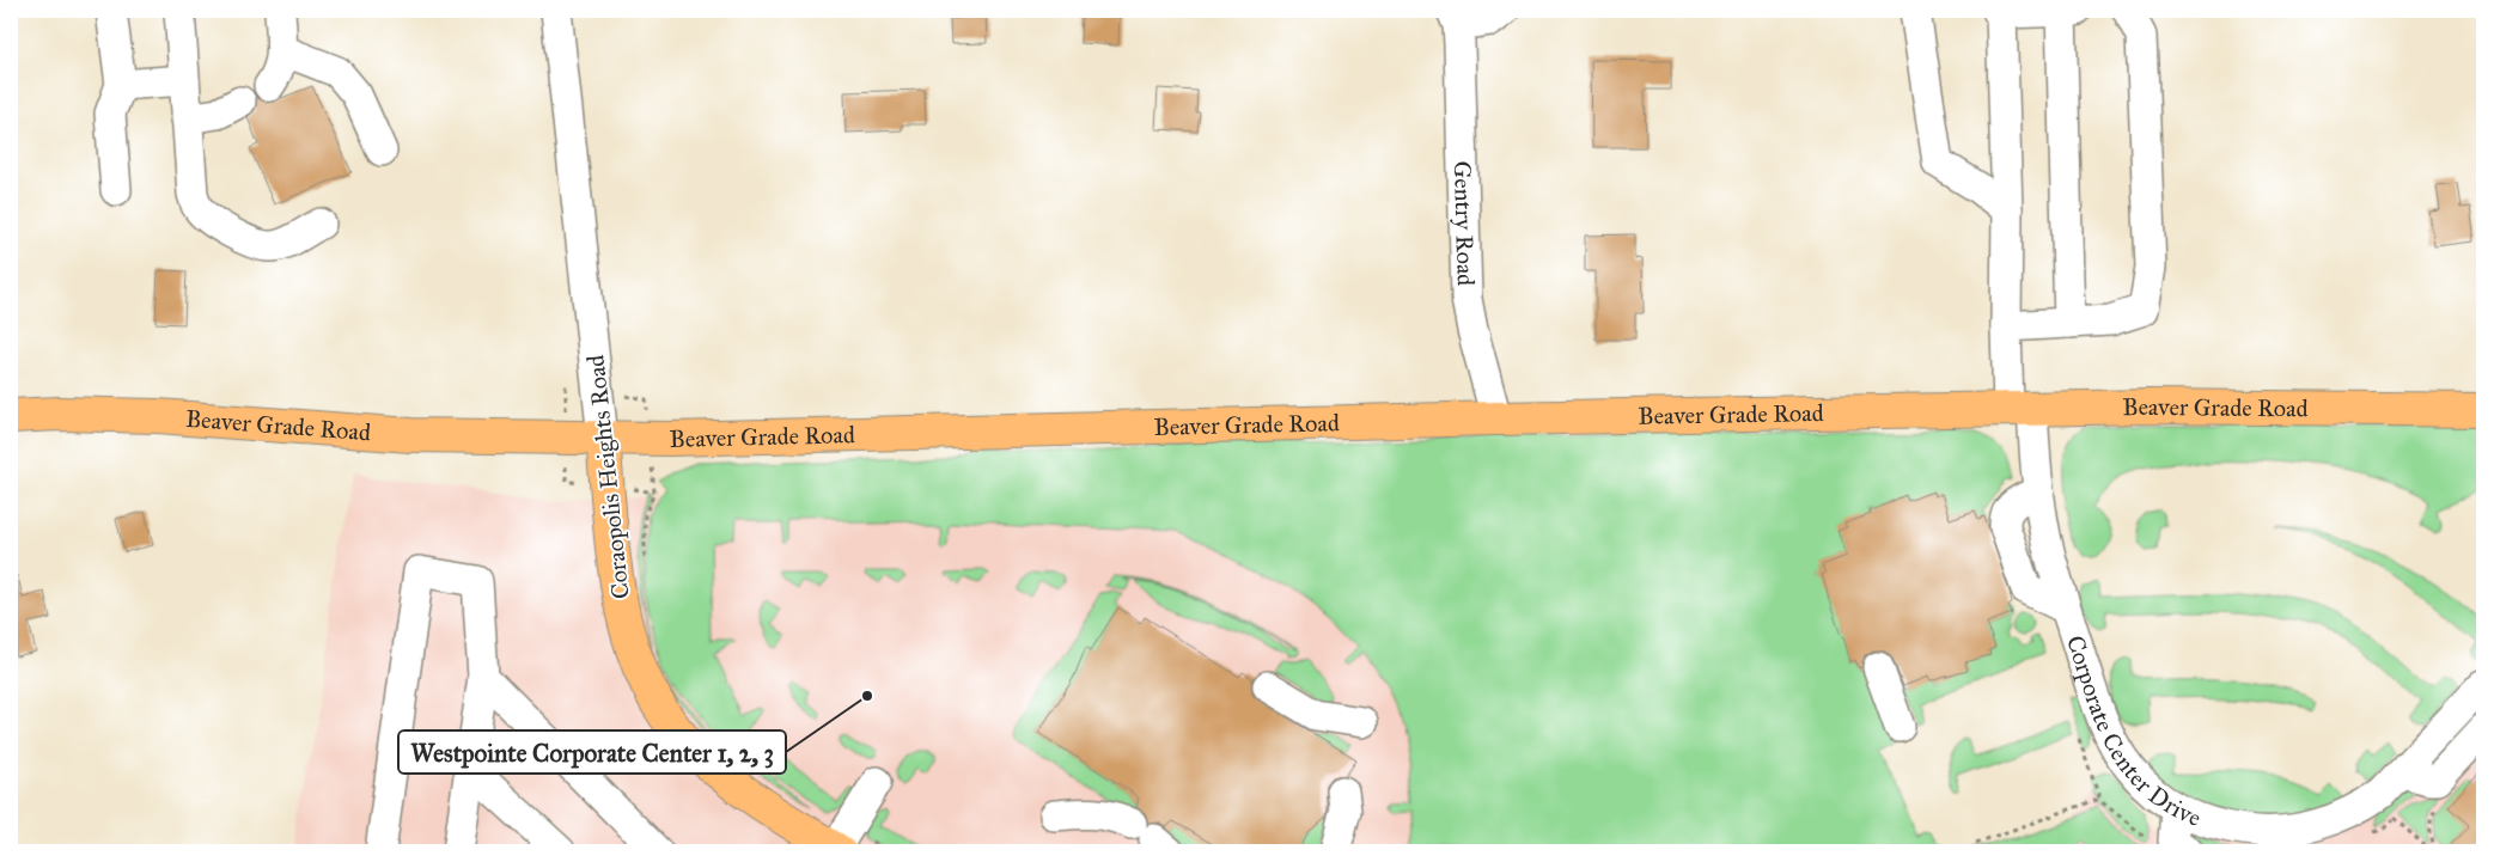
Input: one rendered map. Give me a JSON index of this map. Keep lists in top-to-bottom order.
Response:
{
  "streets": {
    "main road": ["Beaver Grade Road", "Coraopolis Heights Road"],
    "street": ["Gentry Road", "Corporate Center Drive"]
  },
  "crossings": [
    ["Gentry Road", "Beaver Grade Road"],
    ["Beaver Grade Road", "Coraopolis Heights Road"],
    ["Beaver Grade Road", "Corporate Center Drive"]
  ],
  "places": ["Westpointe Corporate Center 1, 2, 3"]
}
